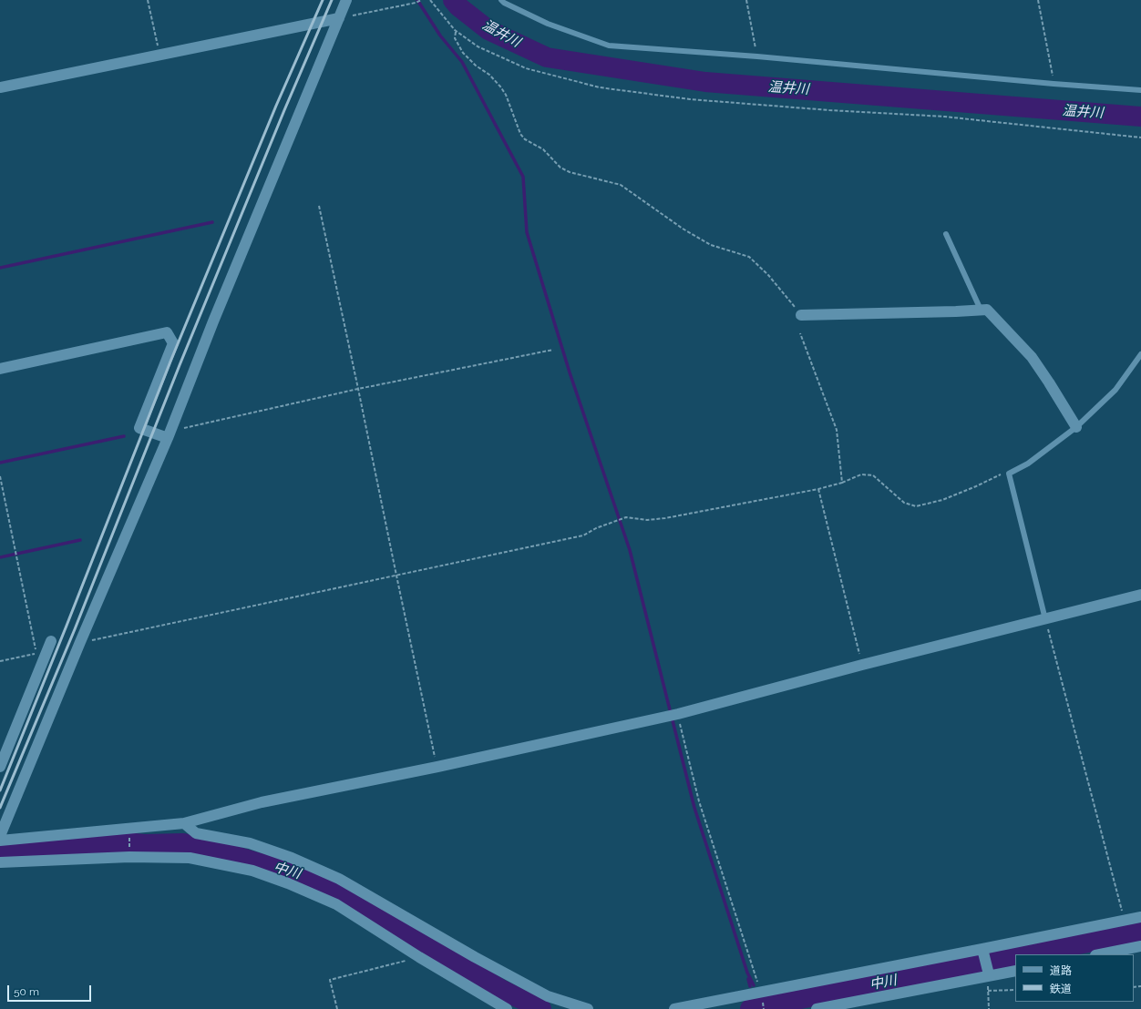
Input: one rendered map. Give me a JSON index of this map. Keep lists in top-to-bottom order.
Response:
{
  "water": ["温井川", "中川"],
  "legend": ["道路", "鉄道"],
  "scale_bar": "50 m"
}
